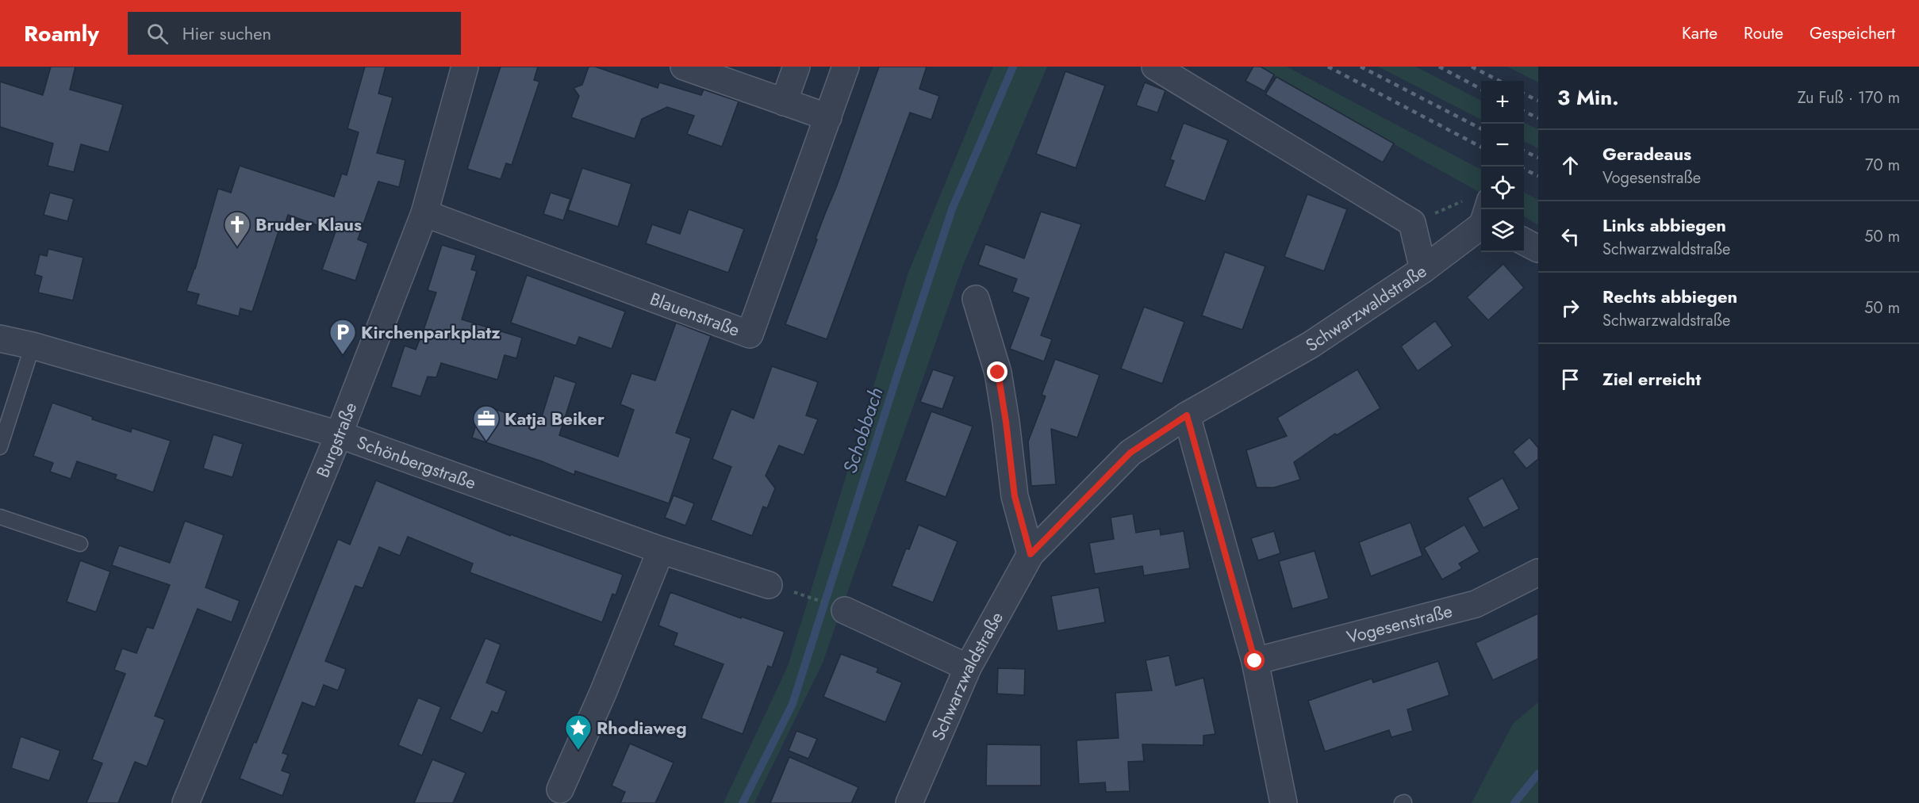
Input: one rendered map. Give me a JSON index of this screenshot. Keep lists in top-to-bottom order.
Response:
{
  "streets": {
    "street": [
      "Schwarzwaldstraße",
      "Blauenstraße",
      "Burgstraße",
      "Schönbergstraße",
      "Vogesenstraße"
    ]
  },
  "crossings": [
    ["Blauenstraße", "Burgstraße"],
    ["Burgstraße", "Schönbergstraße"]
  ],
  "water": ["Schobbach"],
  "places": {
    "church": ["Bruder Klaus"],
    "parking": ["Kirchenparkplatz"],
    "office": ["Katja Beiker"],
    "place": ["Rhodiaweg"]
  },
  "page": {
    "header": "Roamly",
    "search": "Hier suchen",
    "nav": ["Karte", "Route", "Gespeichert"],
    "heading": ["3 Min.", "Zu Fuß · 170 m"],
    "map_buttons": ["+", "−"],
    "list": [
      ["Geradeaus", "Vogesenstraße", "70 m"],
      ["Links abbiegen", "Schwarzwaldstraße", "50 m"],
      ["Rechts abbiegen", "Schwarzwaldstraße", "50 m"],
      "Ziel erreicht"
    ]
  }
}
